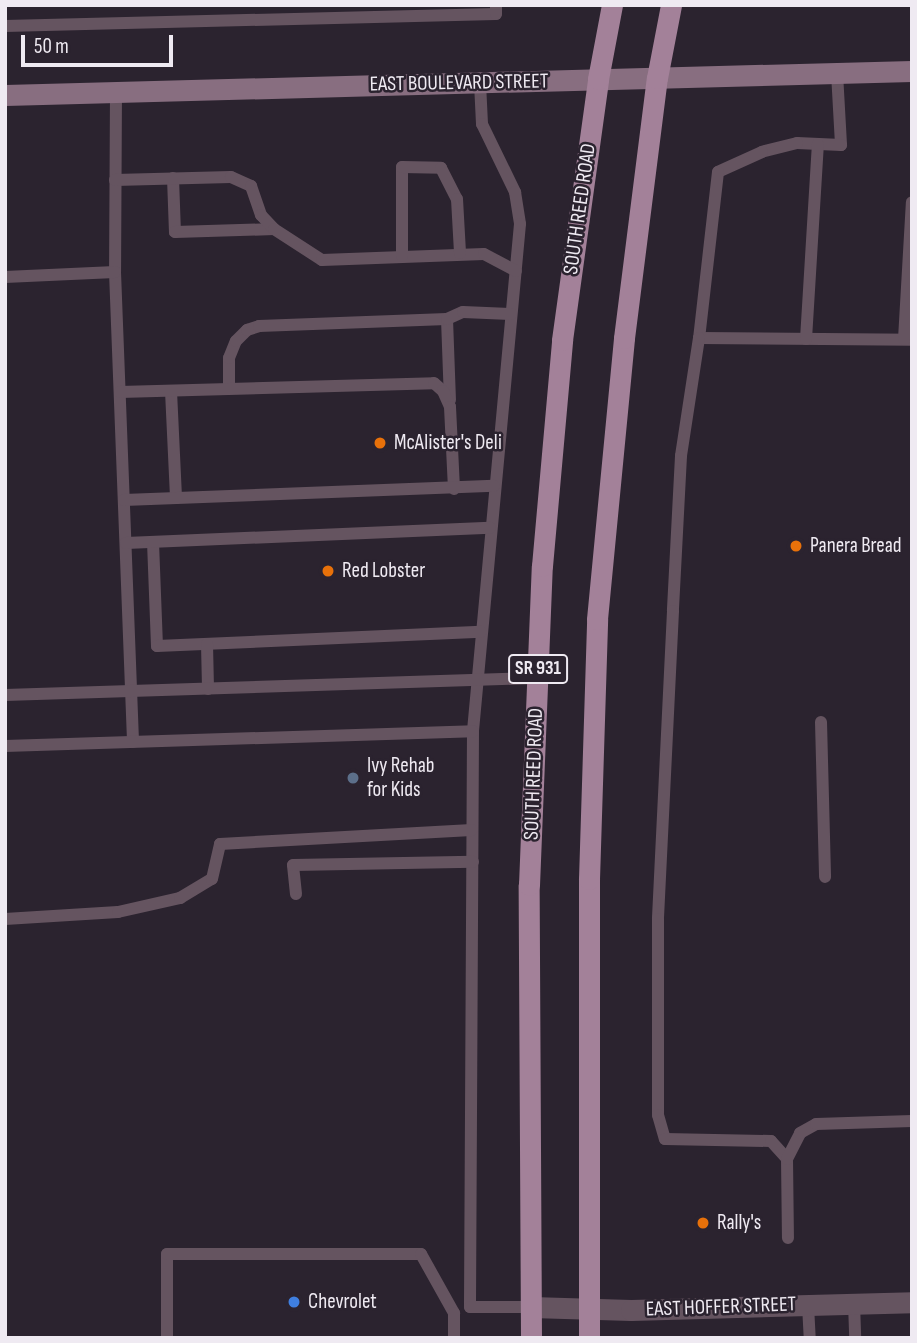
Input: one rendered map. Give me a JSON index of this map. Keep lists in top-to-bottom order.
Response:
{
  "streets": {
    "main road": ["EAST BOULEVARD STREET", "SOUTH REED ROAD", "SR 931"],
    "street": ["EAST HOFFER STREET"]
  },
  "crossings": [
    ["EAST BOULEVARD STREET", "SOUTH REED ROAD"],
    ["EAST BOULEVARD STREET", "SR 931"],
    ["SOUTH REED ROAD", "EAST HOFFER STREET"],
    ["SR 931", "EAST HOFFER STREET"]
  ],
  "places": [
    "McAlister's Deli",
    "Panera Bread",
    "Red Lobster",
    "Ivy Rehab for Kids",
    "Rally's",
    "Chevrolet"
  ],
  "scale_bar": "50 m"
}
